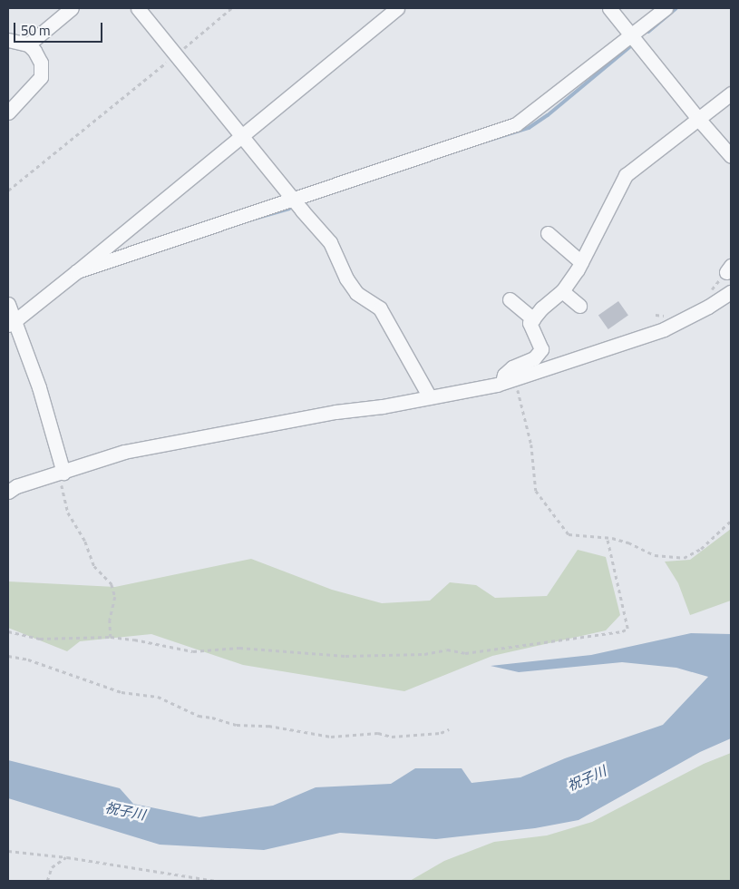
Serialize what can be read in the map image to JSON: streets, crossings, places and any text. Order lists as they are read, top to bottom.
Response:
{
  "water": ["祝子川"],
  "scale_bar": "50 m"
}
